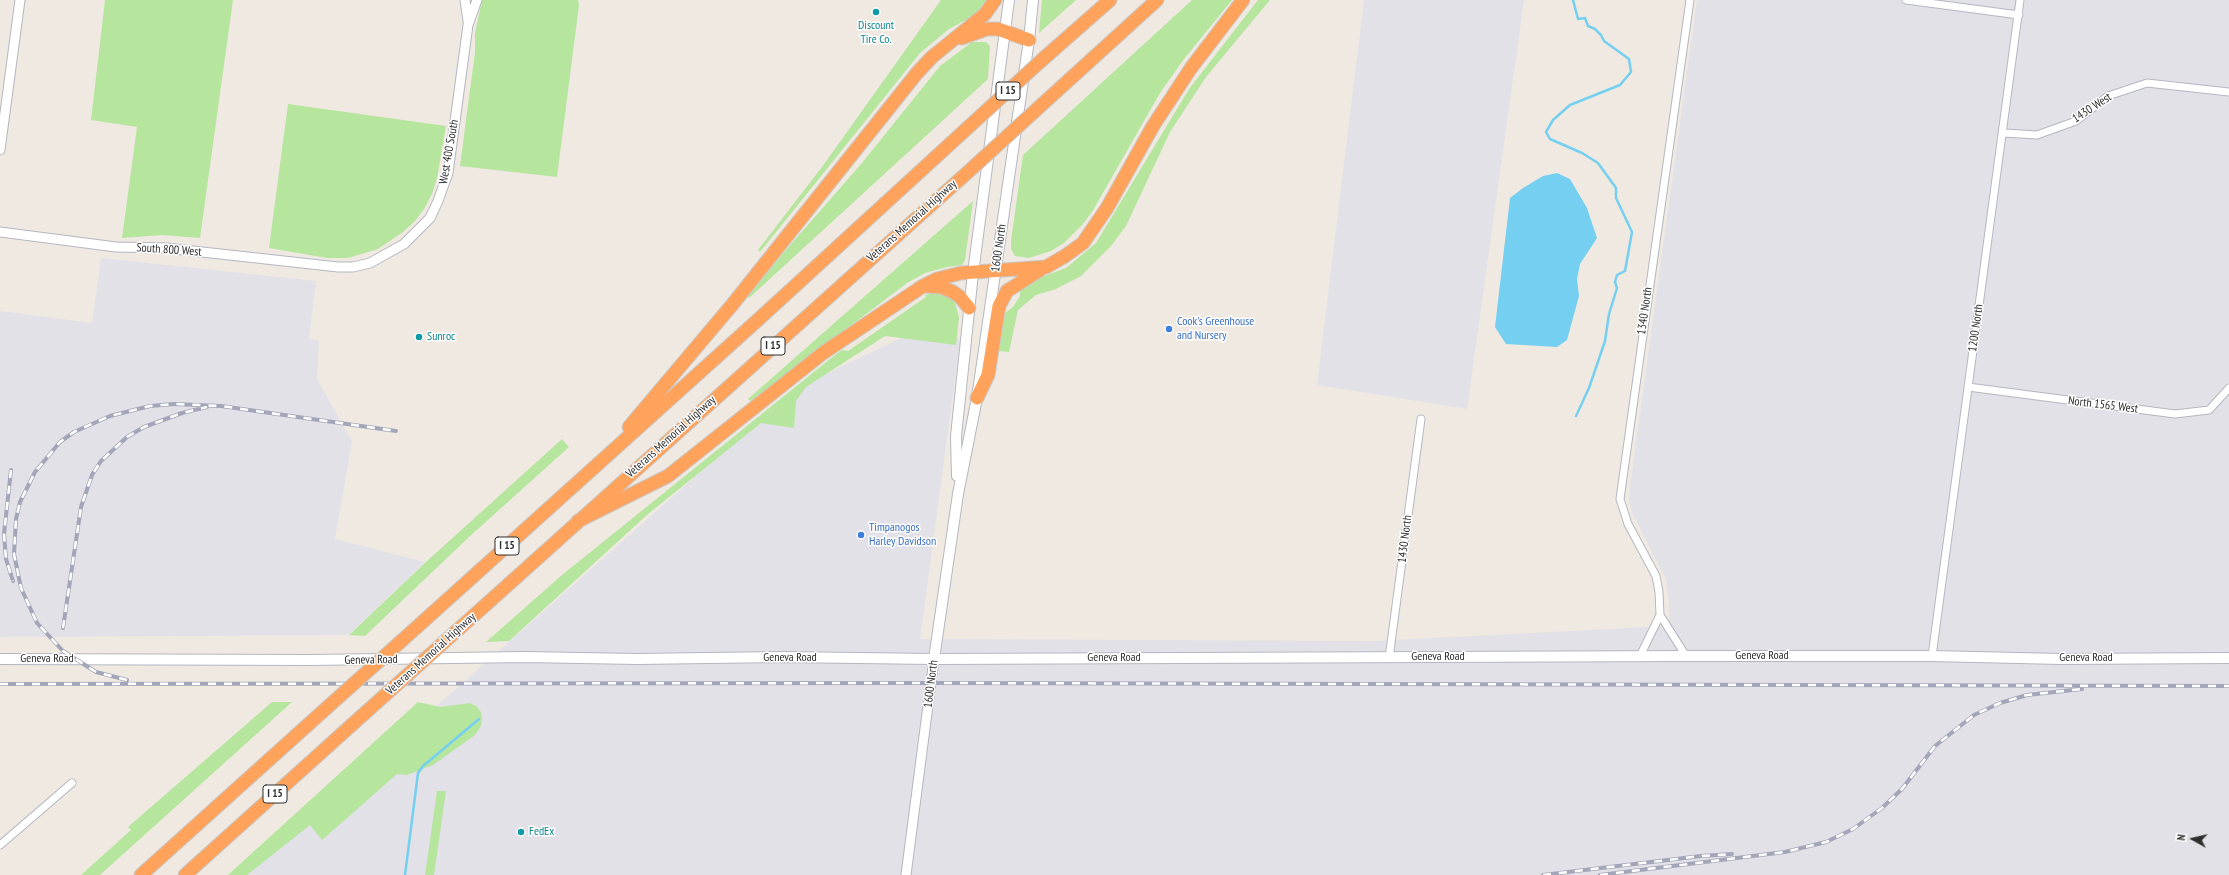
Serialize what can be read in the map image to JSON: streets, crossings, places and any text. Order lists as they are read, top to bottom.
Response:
{
  "streets": {
    "highway": ["I 15", "Veterans Memorial Highway"],
    "main road": ["1600 North", "Geneva Road"],
    "street": [
      "1430 West",
      "West 400 South",
      "South 800 West",
      "1340 North",
      "1200 North",
      "North 1565 West",
      "1430 North"
    ]
  },
  "crossings": [
    ["1430 West", "1200 North"],
    ["West 400 South", "South 800 West"],
    ["1600 North", "Geneva Road"],
    ["1200 North", "North 1565 West"],
    ["1200 North", "Geneva Road"],
    ["1430 North", "Geneva Road"]
  ],
  "places": [
    "Discount Tire Co.",
    "Cook's Greenhouse and Nursery",
    "Sunroc",
    "Timpanogos Harley Davidson",
    "FedEx"
  ],
  "north": "left"
}
